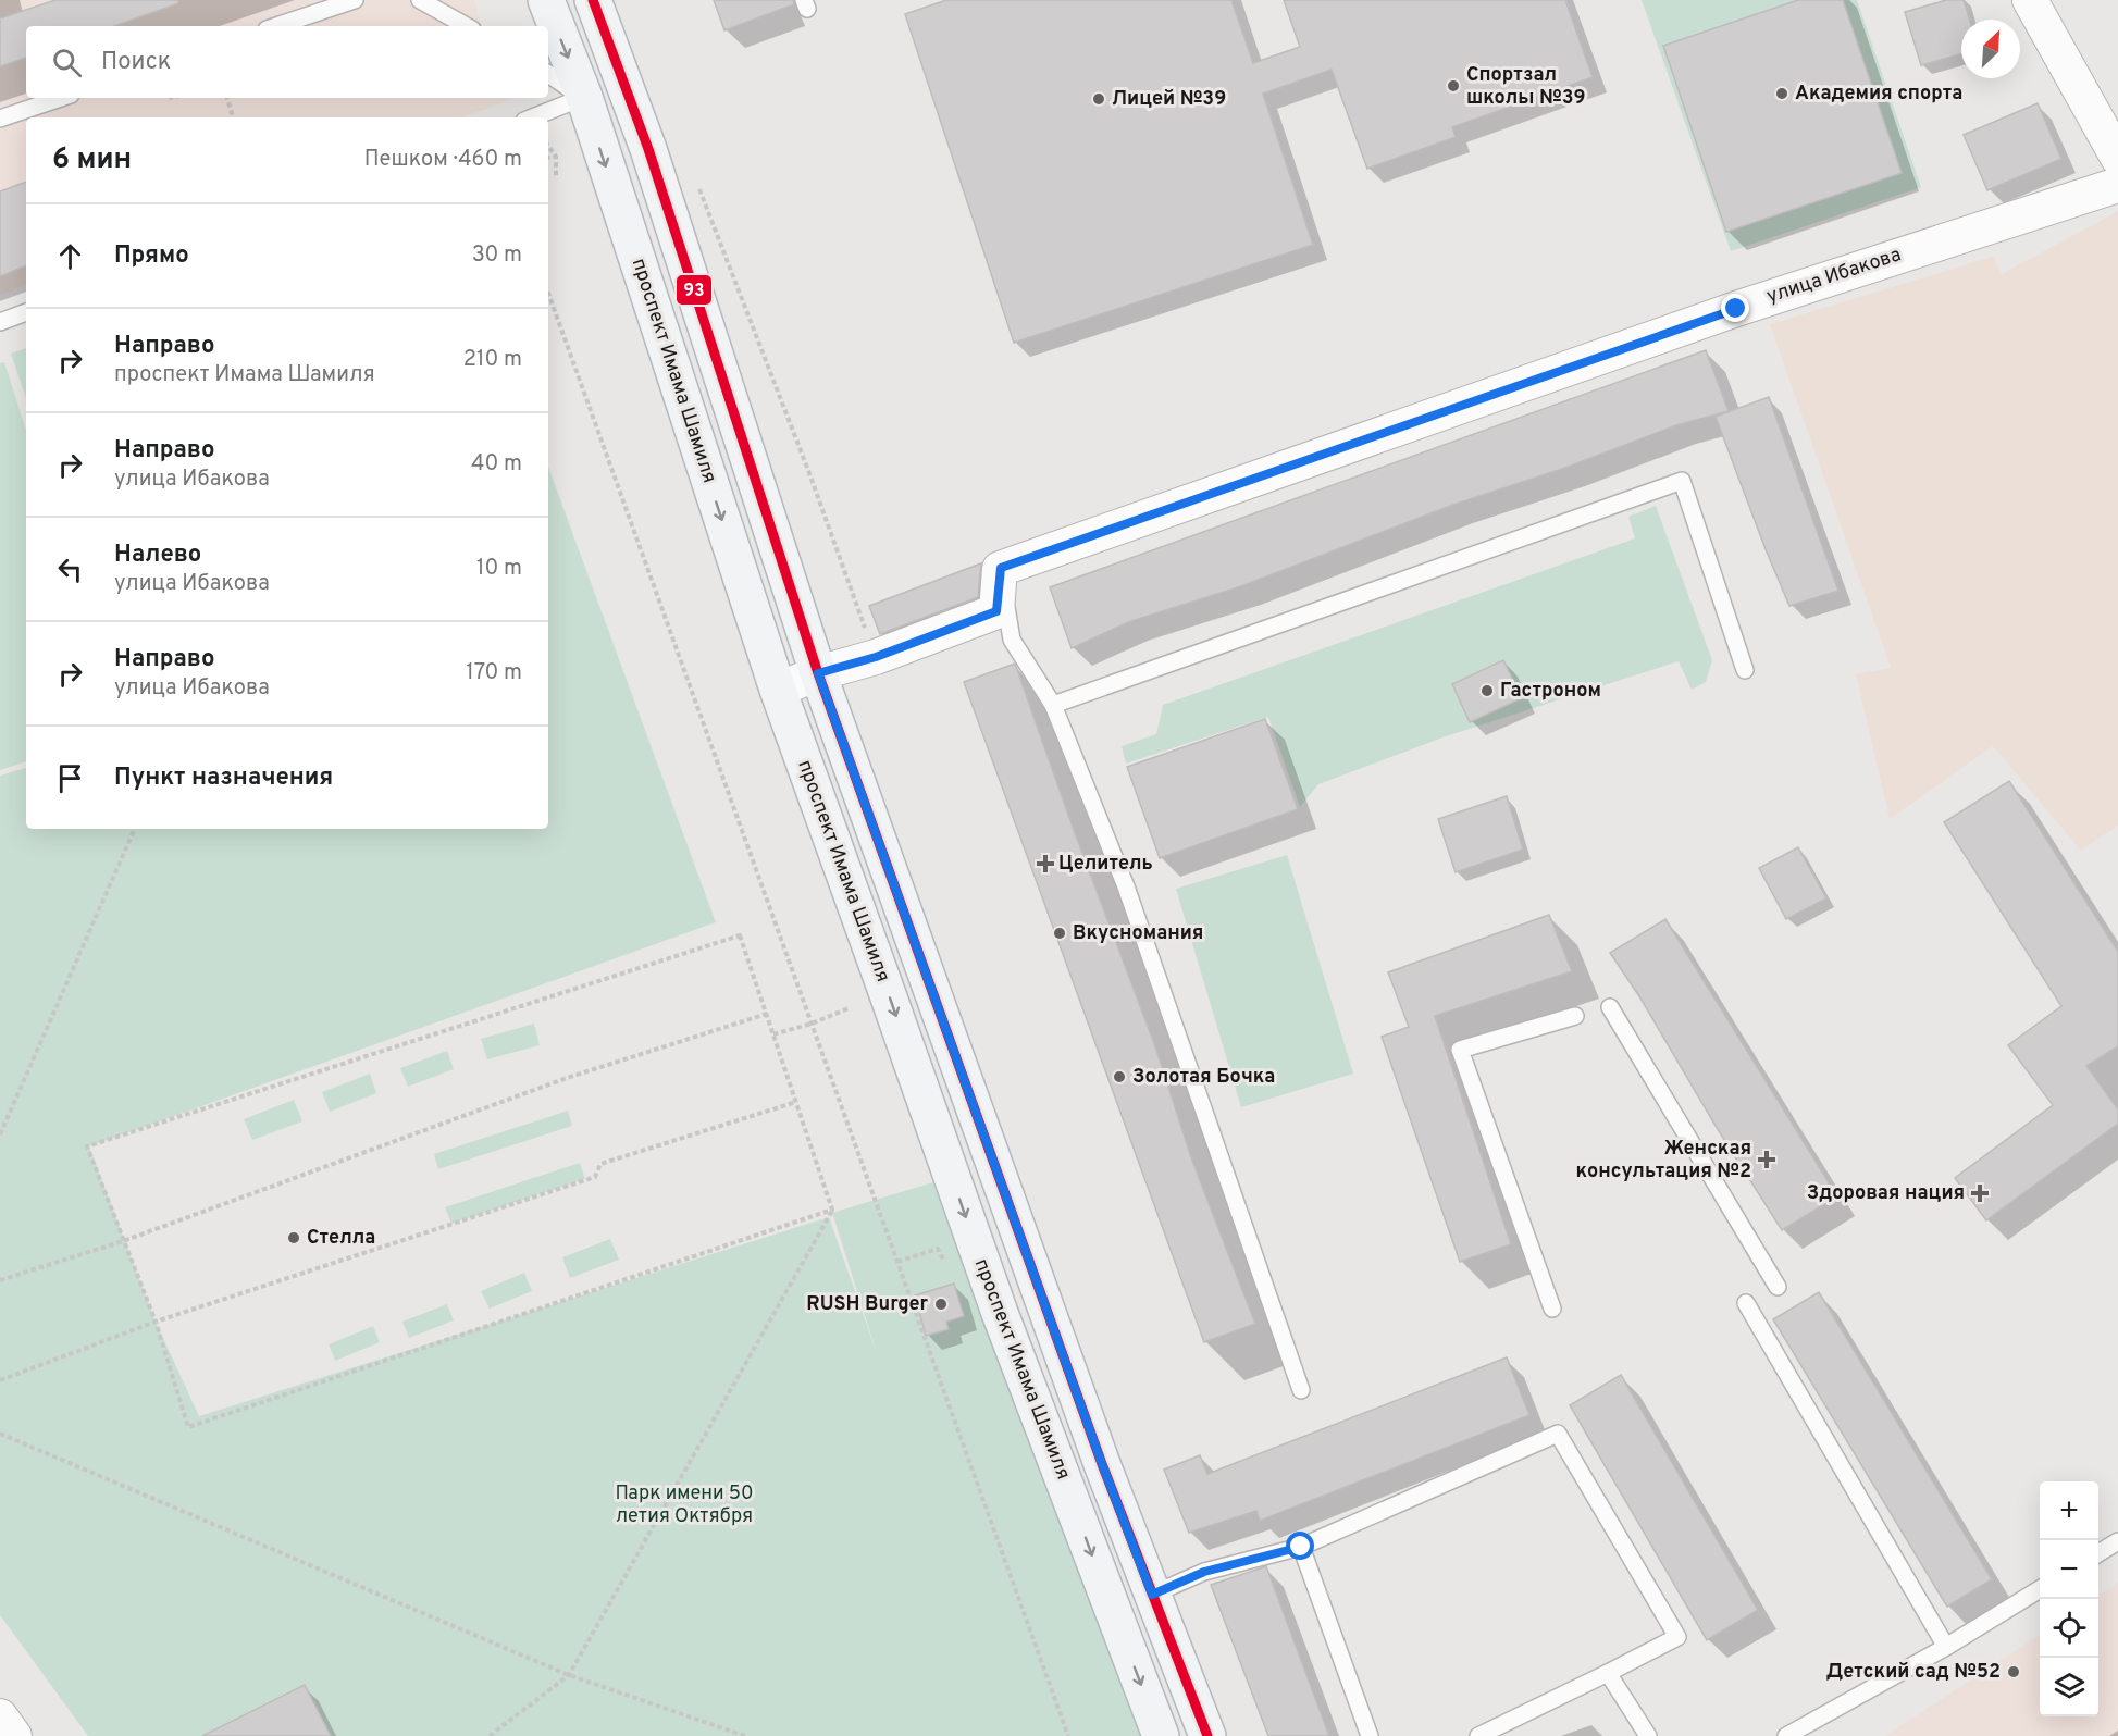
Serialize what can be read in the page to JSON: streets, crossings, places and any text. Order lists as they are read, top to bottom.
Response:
{
  "streets": {
    "main road": ["проспект Имама Шамиля"],
    "street": ["улица Ибакова"]
  },
  "parks": ["Парк имени 50 летия Октября"],
  "places": {
    "other": [
      "Спортзал школы №39",
      "Академия спорта",
      "Лицей №39",
      "Гастроном",
      "Вкусномания",
      "Золотая Бочка",
      "Стелла",
      "RUSH Burger",
      "Детский сад №52"
    ],
    "health": ["Целитель", "Женская консультация №2", "Здоровая нация"]
  },
  "lines": ["transit line 93"],
  "north": "top right",
  "page": {
    "search": "Поиск",
    "heading": ["6 мин", "Пешком · 460 m"],
    "list": [
      ["Прямо", "30 m"],
      ["Направо", "проспект Имама Шамиля", "210 m"],
      ["Направо", "улица Ибакова", "40 m"],
      ["Налево", "улица Ибакова", "10 m"],
      ["Направо", "улица Ибакова", "170 m"],
      "Пункт назначения"
    ],
    "map_buttons": ["+", "−"]
  }
}
